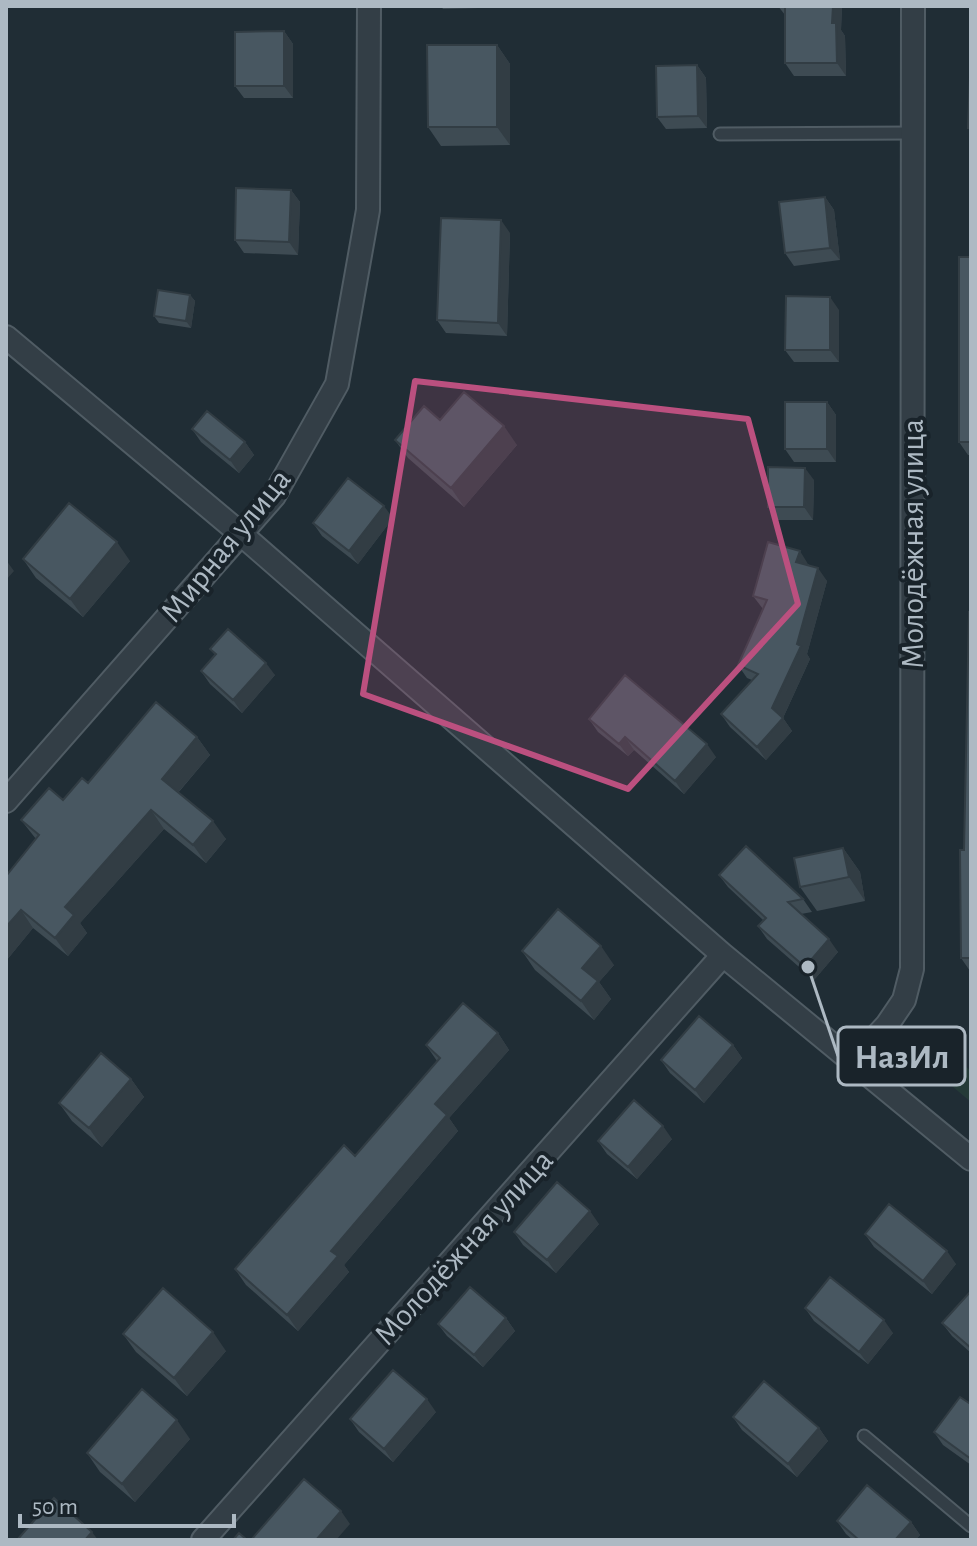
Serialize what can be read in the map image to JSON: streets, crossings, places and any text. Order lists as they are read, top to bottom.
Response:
{
  "streets": {
    "street": ["Молодёжная улица", "Мирная улица"]
  },
  "places": ["НазИл"],
  "scale_bar": "50 m"
}
